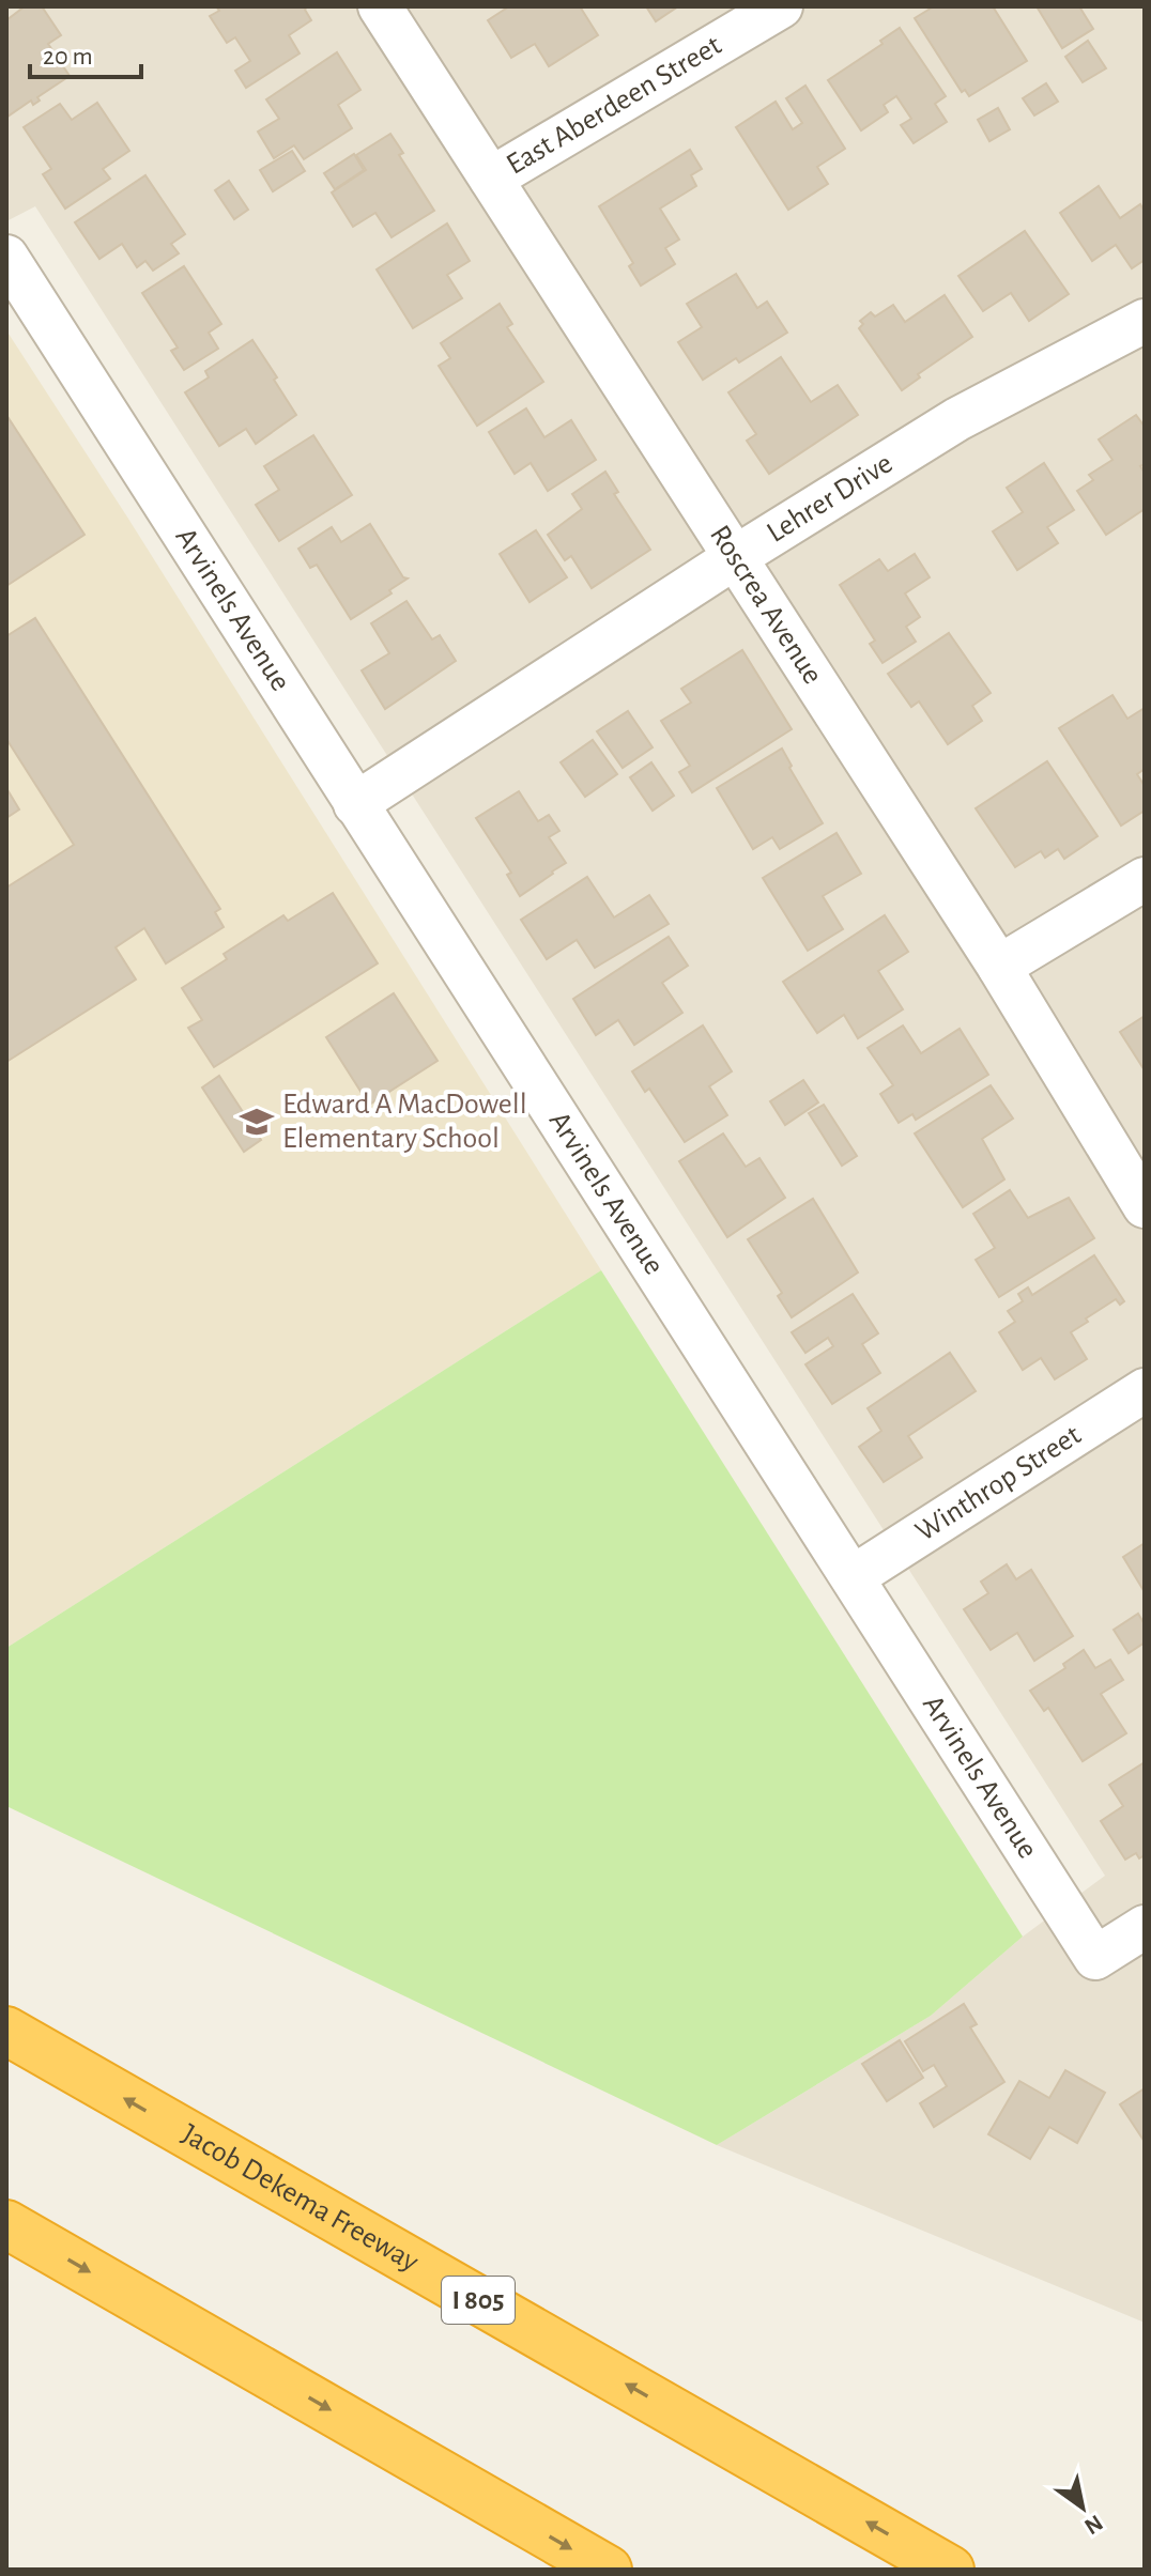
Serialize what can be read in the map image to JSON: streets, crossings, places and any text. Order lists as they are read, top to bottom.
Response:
{
  "streets": {
    "highway": ["Jacob Dekema Freeway", "I 805"],
    "street": [
      "East Aberdeen Street",
      "Lehrer Drive",
      "Roscrea Avenue",
      "Arvinels Avenue",
      "Winthrop Street"
    ]
  },
  "crossings": [
    ["East Aberdeen Street", "Roscrea Avenue"],
    ["Lehrer Drive", "Roscrea Avenue"],
    ["Lehrer Drive", "Arvinels Avenue"],
    ["Arvinels Avenue", "Winthrop Street"]
  ],
  "places": {
    "school or university": ["Edward A MacDowell Elementary School"]
  },
  "scale_bar": "20 m",
  "north": "bottom right"
}
